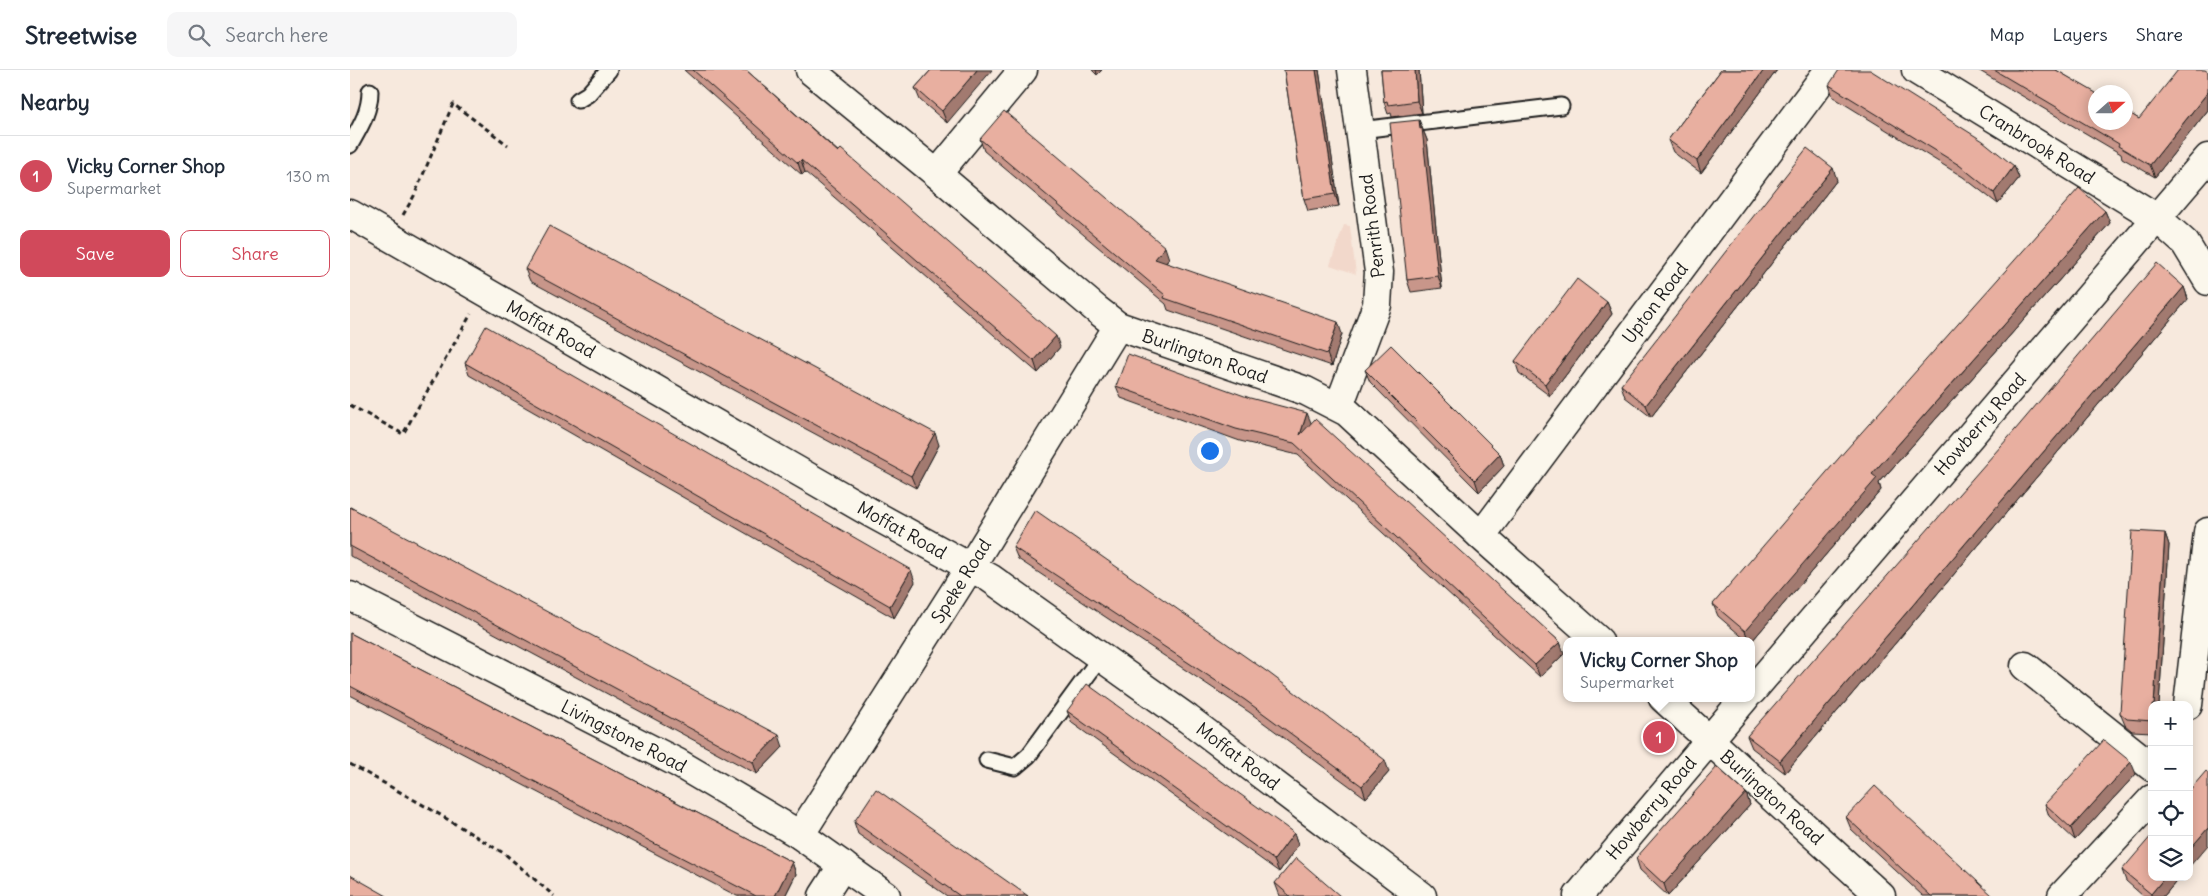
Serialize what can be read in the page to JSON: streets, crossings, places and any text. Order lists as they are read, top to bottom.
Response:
{
  "streets": {
    "street": [
      "Cranbrook Road",
      "Penrith Road",
      "Upton Road",
      "Moffat Road",
      "Burlington Road",
      "Howberry Road",
      "Speke Road",
      "Livingstone Road"
    ]
  },
  "crossings": [
    ["Cranbrook Road", "Howberry Road"],
    ["Penrith Road", "Burlington Road"],
    ["Upton Road", "Burlington Road"],
    ["Moffat Road", "Speke Road"],
    ["Burlington Road", "Howberry Road"],
    ["Burlington Road", "Speke Road"],
    ["Speke Road", "Livingstone Road"]
  ],
  "north": "right",
  "page": {
    "header": "Streetwise",
    "search": "Search here",
    "nav": ["Map", "Layers", "Share"],
    "heading": "Nearby",
    "list": [
      {
        "mark": "1",
        "name": "Vicky Corner Shop",
        "note": "Supermarket",
        "value": "130 m"
      }
    ],
    "buttons": ["Save", "Share"],
    "popup": ["Vicky Corner Shop", "Supermarket"],
    "map_buttons": ["+", "−"],
    "pins": "1"
  }
}
